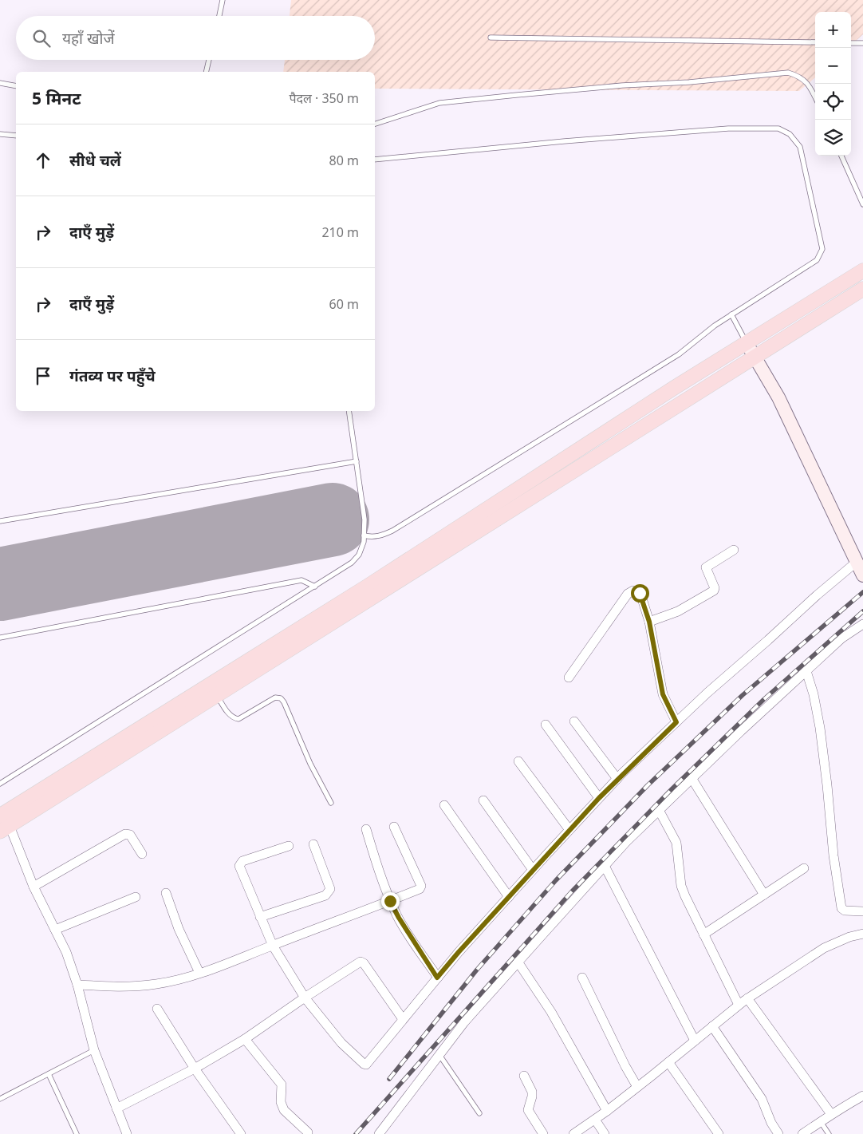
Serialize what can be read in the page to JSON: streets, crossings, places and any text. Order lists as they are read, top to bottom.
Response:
{
  "page": {
    "map_buttons": ["+", "−"],
    "search": "यहाँ खोजें",
    "heading": ["5 मिनट", "पैदल · 350 m"],
    "list": [
      ["सीधे चलें", "80 m"],
      ["दाएँ मुड़ें", "210 m"],
      ["दाएँ मुड़ें", "60 m"],
      "गंतव्य पर पहुँचे"
    ]
  }
}
